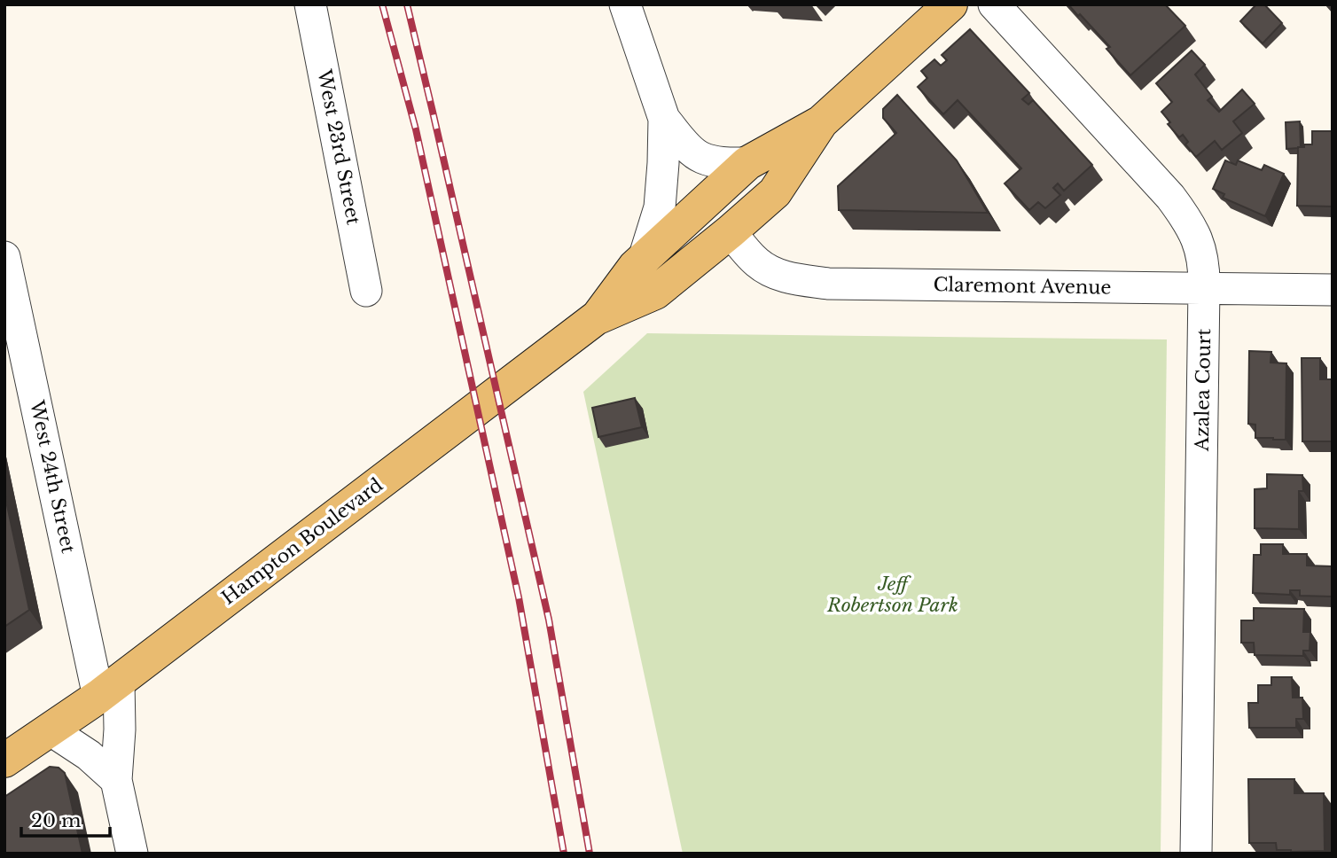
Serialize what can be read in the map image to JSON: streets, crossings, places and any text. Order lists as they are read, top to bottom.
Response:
{
  "streets": {
    "main road": ["Hampton Boulevard"],
    "street": [
      "West 23rd Street",
      "Claremont Avenue",
      "Azalea Court",
      "West 24th Street"
    ]
  },
  "crossings": [
    ["Claremont Avenue", "Azalea Court"],
    ["Claremont Avenue", "Hampton Boulevard"],
    ["West 24th Street", "Hampton Boulevard"]
  ],
  "parks": ["Jeff Robertson Park"],
  "scale_bar": "20 m"
}
